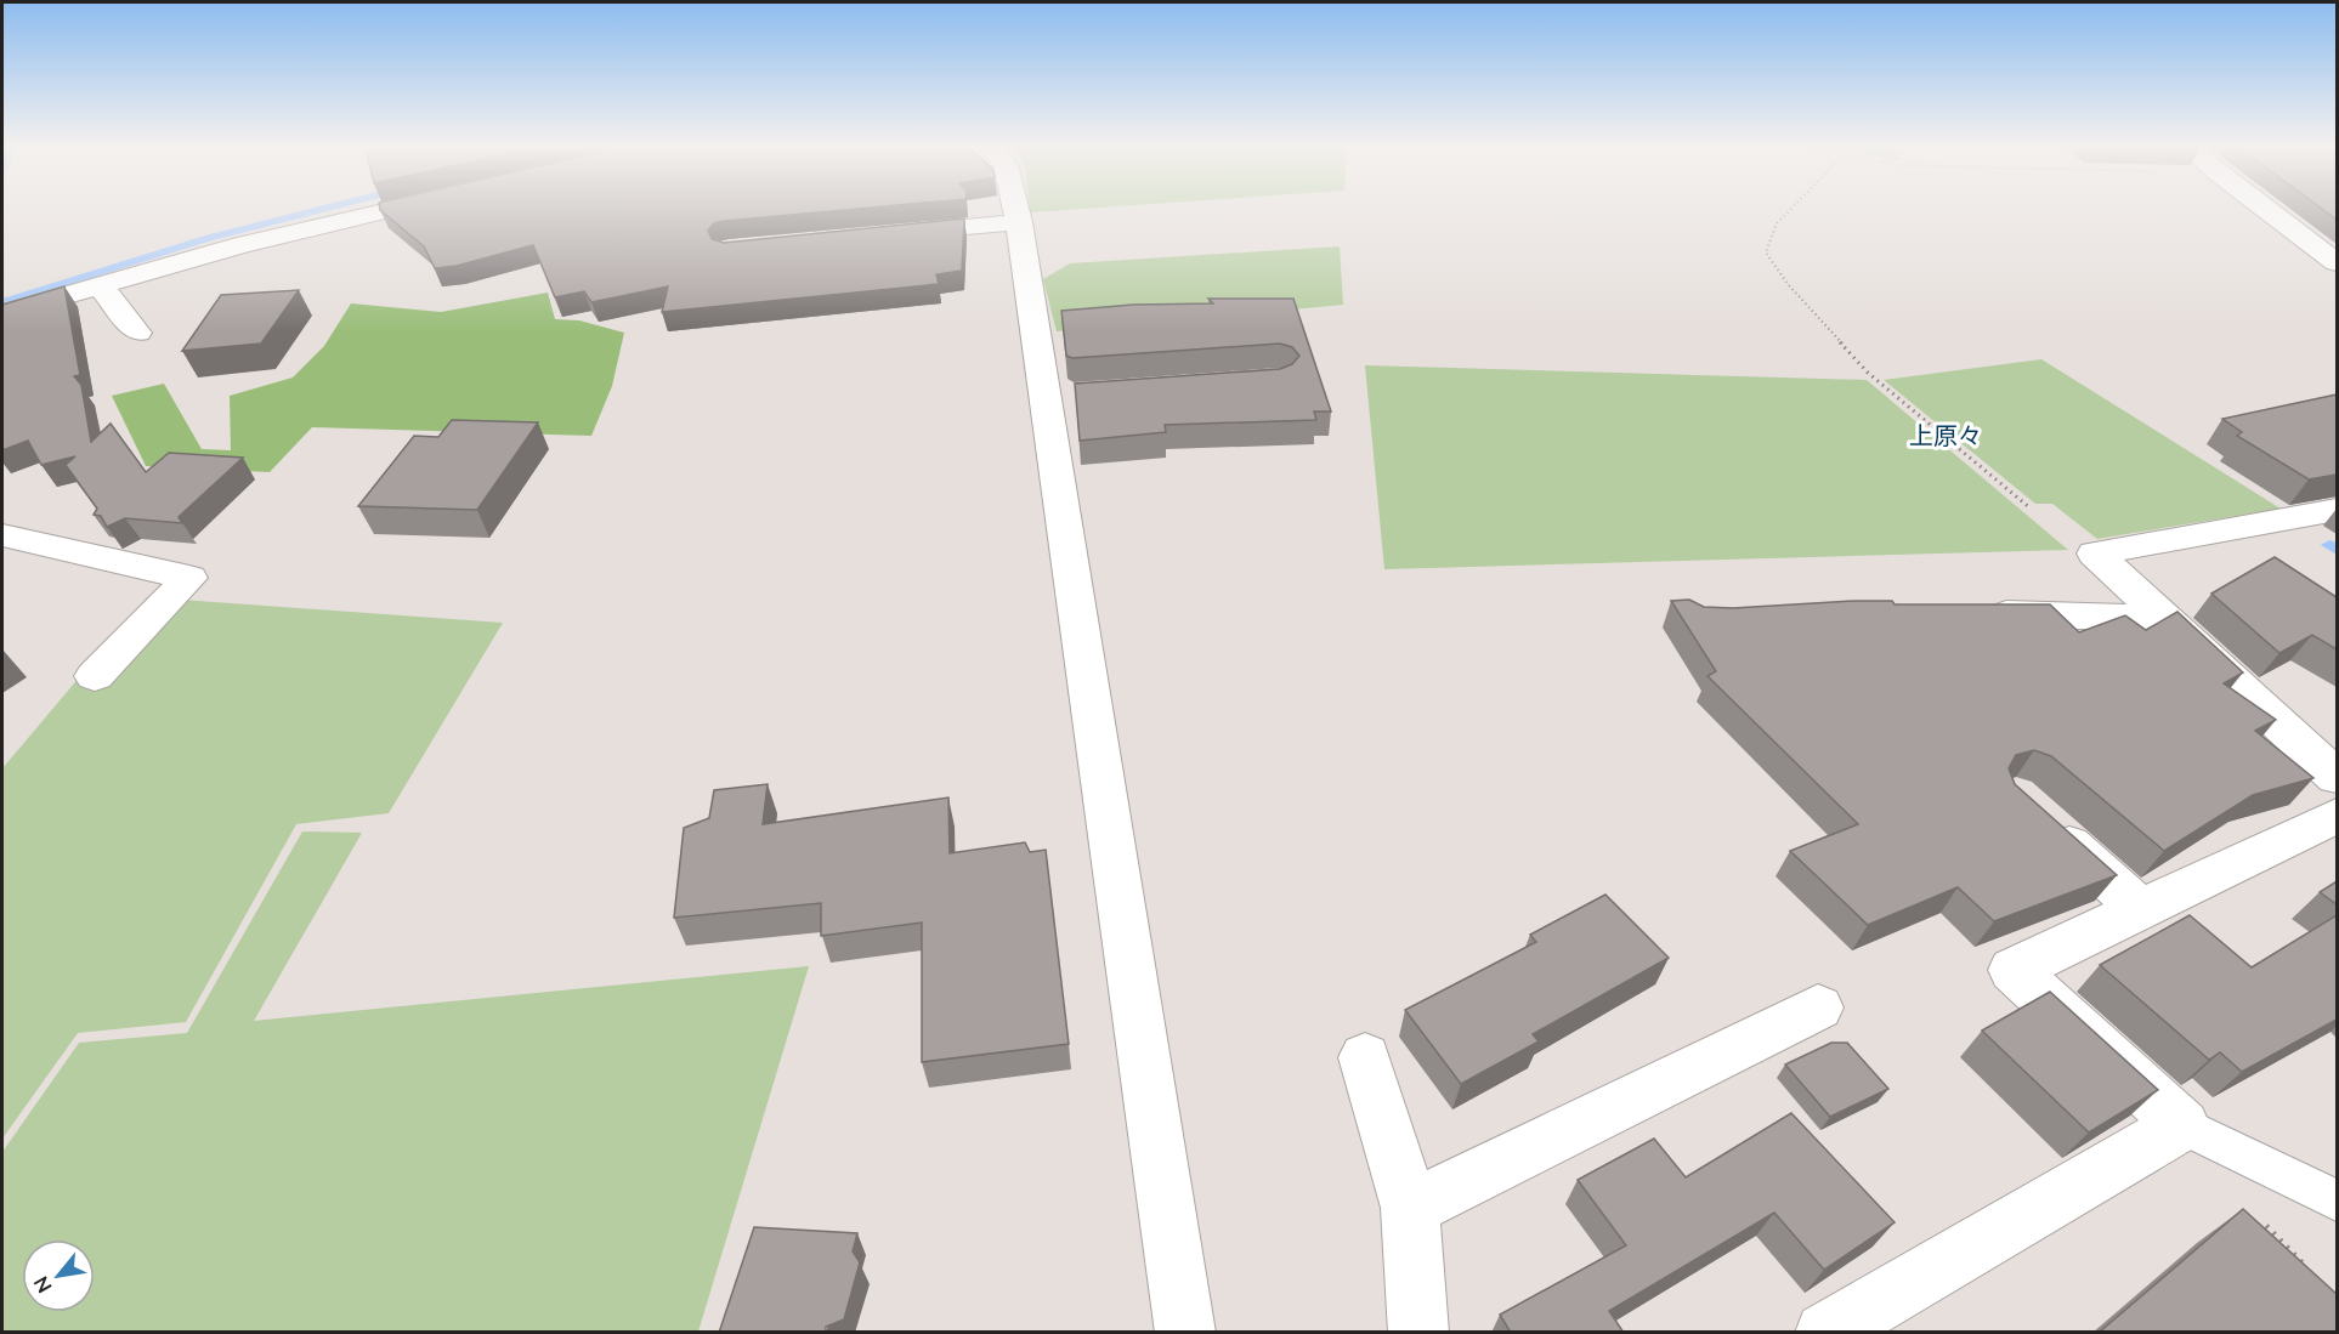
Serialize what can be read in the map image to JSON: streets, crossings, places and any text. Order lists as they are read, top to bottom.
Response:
{
  "districts": ["上原々"],
  "north": "bottom left"
}
